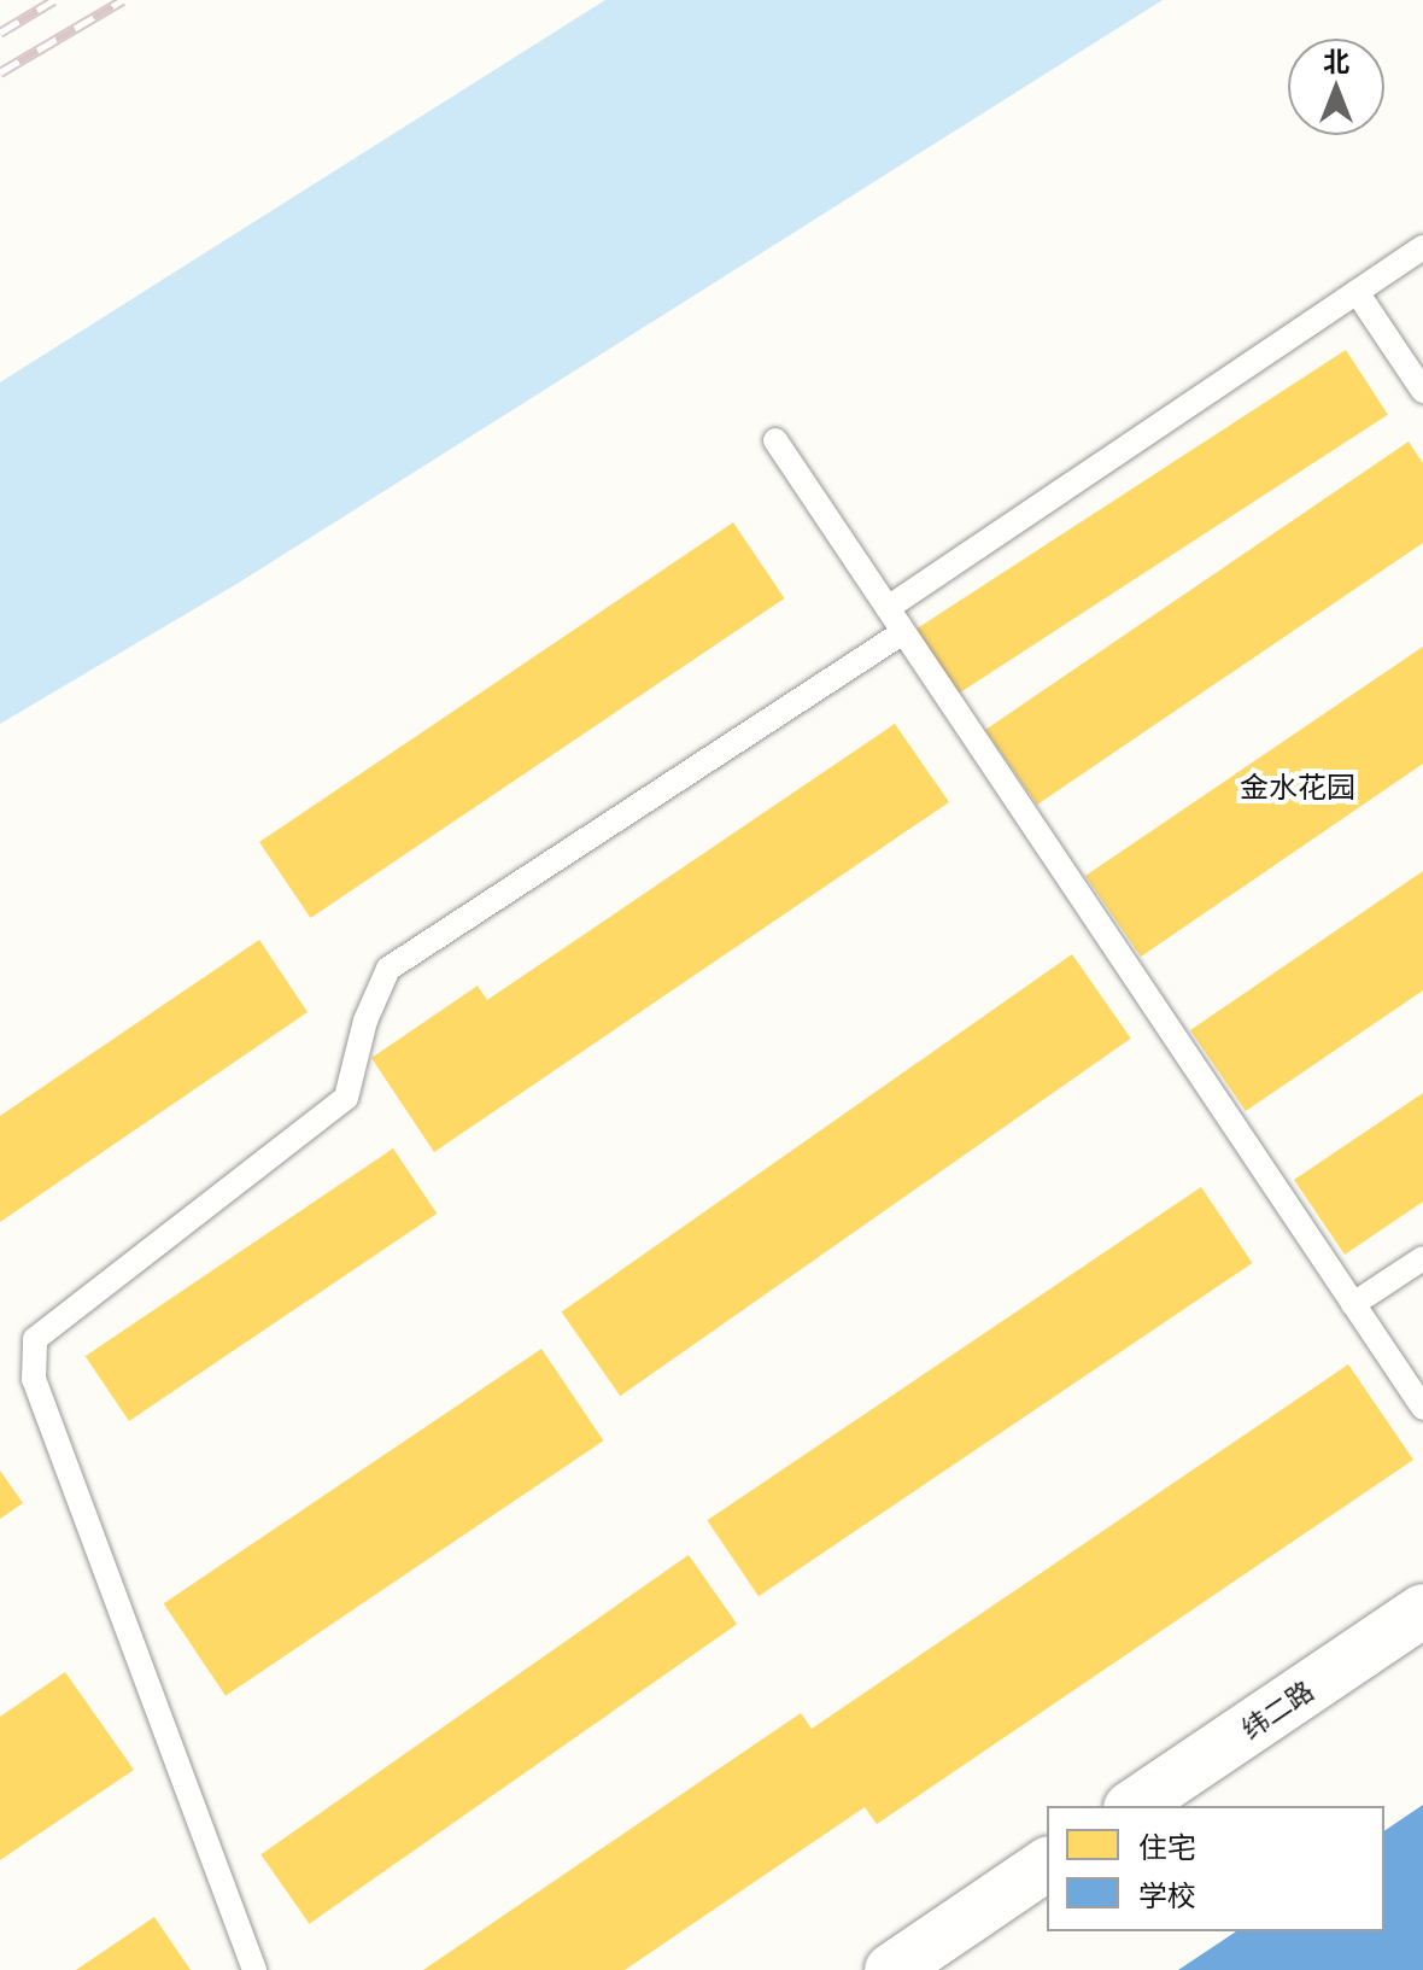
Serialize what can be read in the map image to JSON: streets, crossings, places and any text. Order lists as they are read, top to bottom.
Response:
{
  "streets": {
    "street": ["纬二路"]
  },
  "districts": ["金水花园"],
  "legend": ["住宅", "学校"],
  "north": "top"
}
